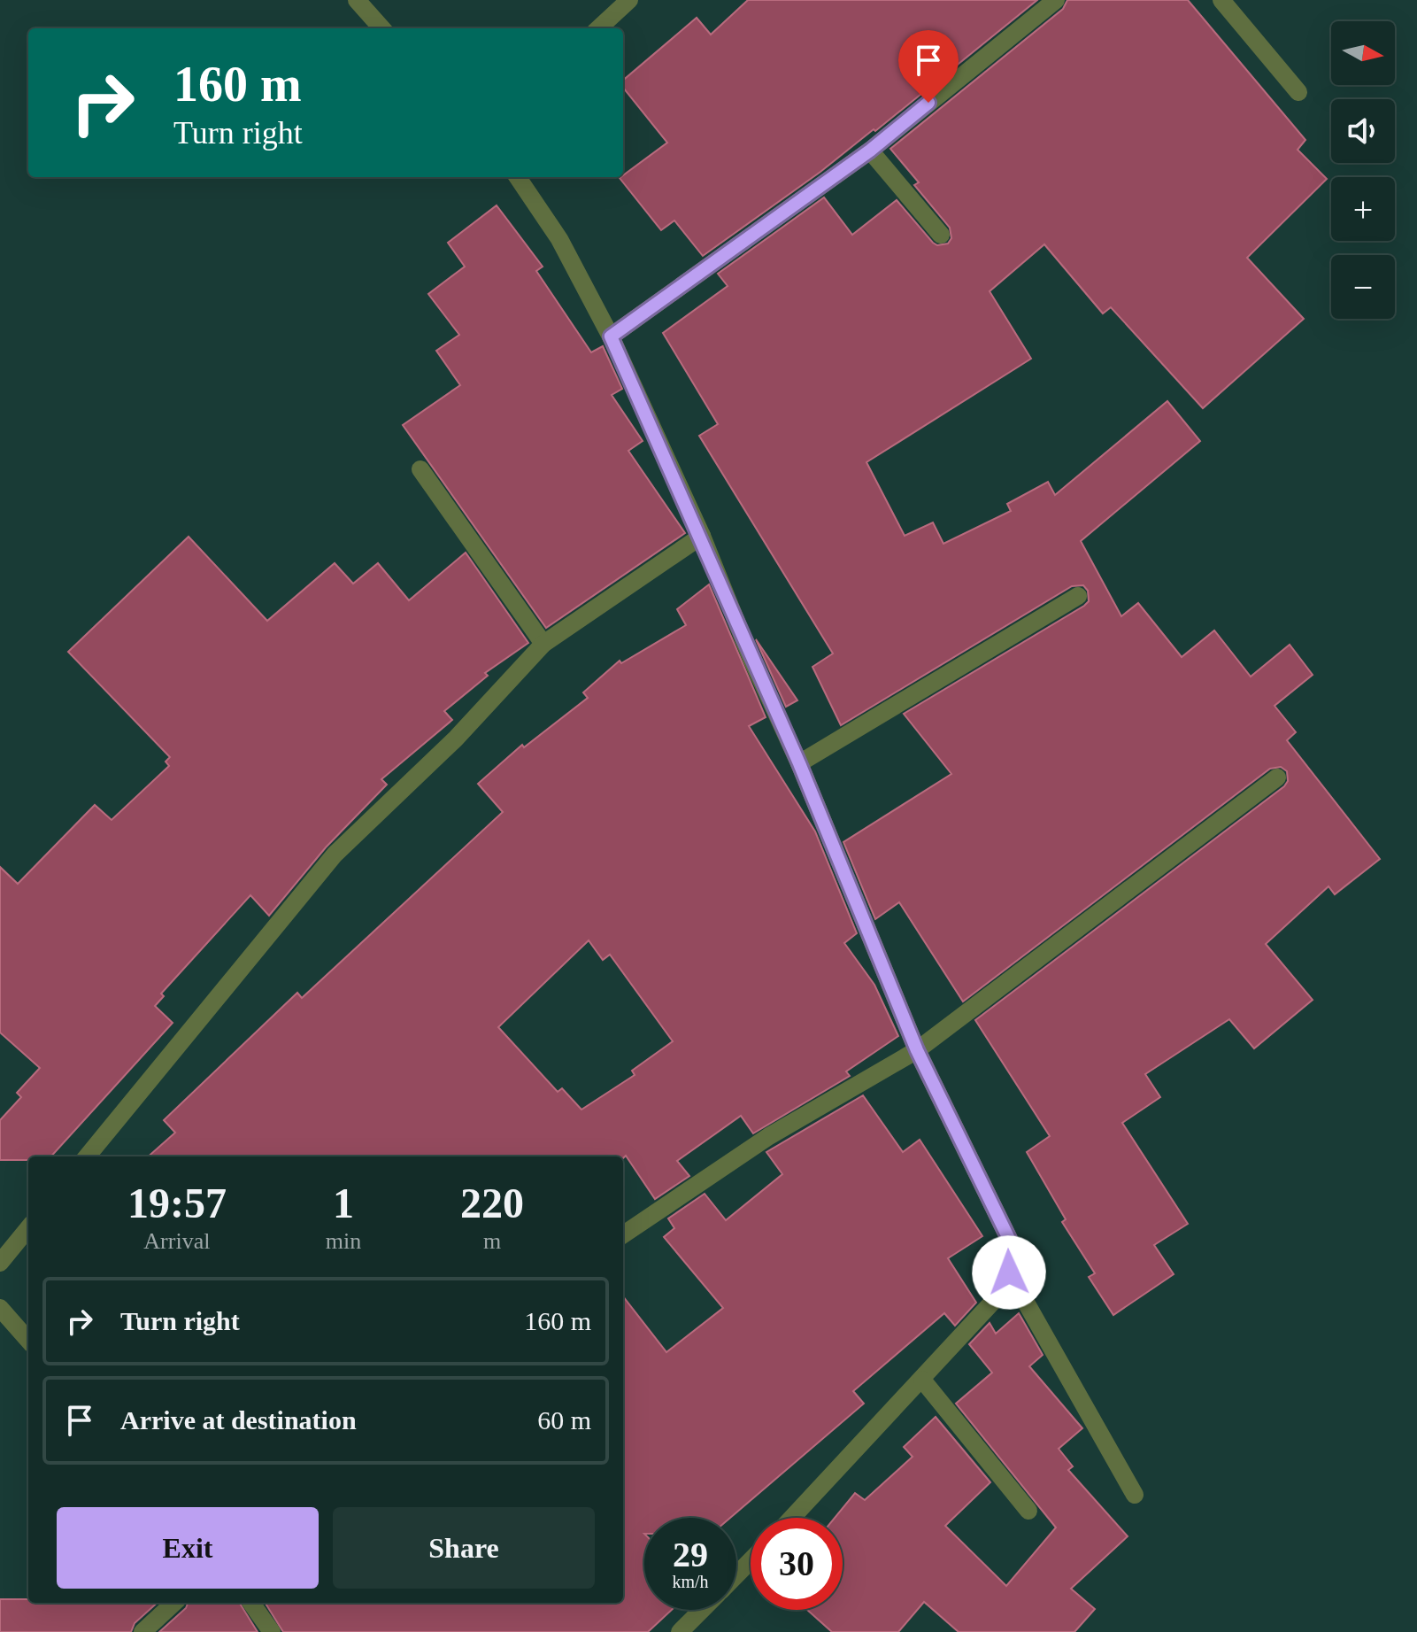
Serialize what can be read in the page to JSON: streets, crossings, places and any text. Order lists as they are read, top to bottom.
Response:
{
  "north": "right",
  "page": {
    "map_buttons": ["+", "−"],
    "turn": ["160 m", "Turn right"],
    "eta": [
      "19:57",
      "Arrival",
      "1",
      "min",
      "220",
      "m"
    ],
    "list": [
      {
        "name": "Turn right",
        "value": "160 m"
      },
      {
        "name": "Arrive at destination",
        "value": "60 m"
      }
    ],
    "buttons": ["Exit", "Share"],
    "speed": "29 km/h",
    "limit": "30"
  }
}
